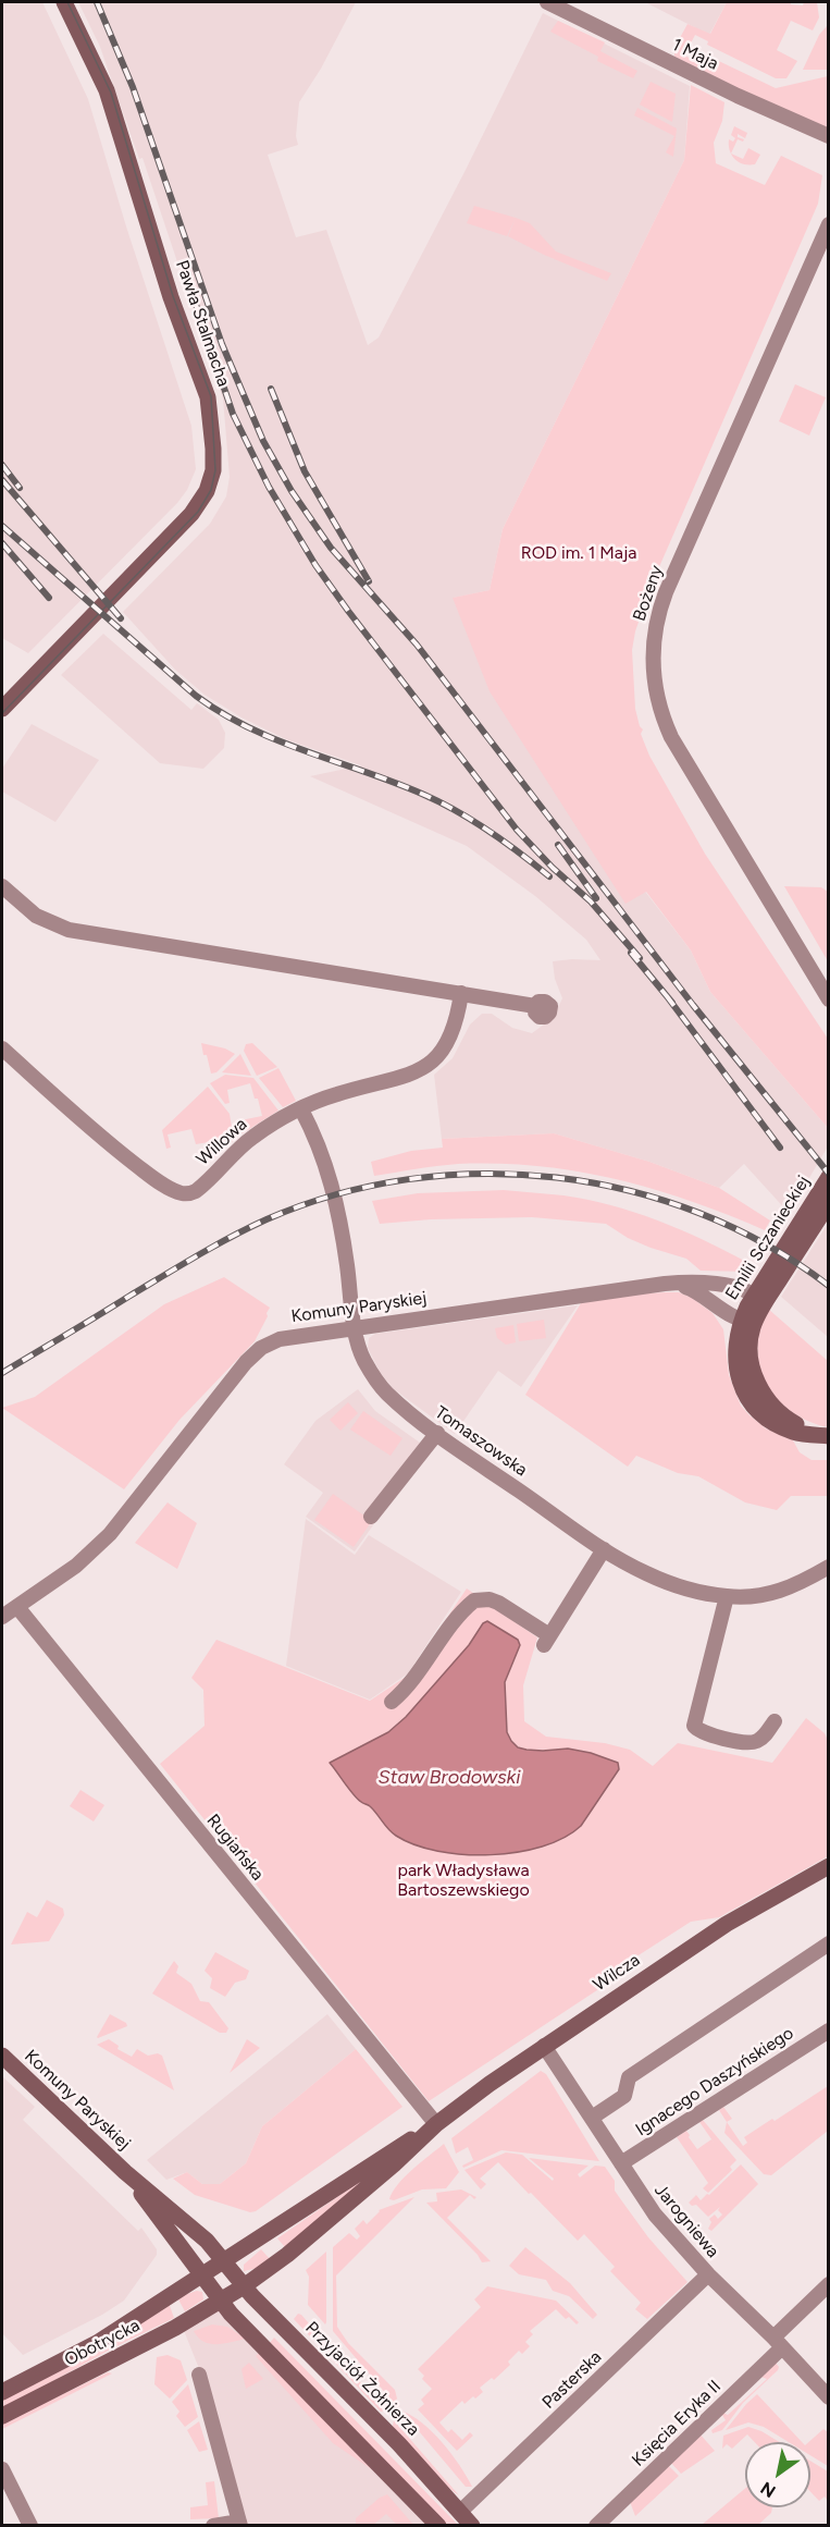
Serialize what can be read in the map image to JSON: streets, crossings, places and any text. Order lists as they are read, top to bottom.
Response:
{
  "streets": {
    "street": [
      "1 Maja",
      "Pawła Stalmacha",
      "Bożeny",
      "Willowa",
      "Emilii Sczanieckiej",
      "Komuny Paryskiej",
      "Tomaszowska",
      "Rugiańska",
      "Wilcza",
      "Ignacego Daszyńskiego",
      "Jarogniewa",
      "Obotrycka",
      "Przyjaciół Żołnierza",
      "Pasterska",
      "Księcia Eryka II"
    ]
  },
  "crossings": [
    ["Willowa", "Tomaszowska"],
    ["Emilii Sczanieckiej", "Komuny Paryskiej"],
    ["Komuny Paryskiej", "Tomaszowska"],
    ["Komuny Paryskiej", "Rugiańska"],
    ["Komuny Paryskiej", "Wilcza"],
    ["Komuny Paryskiej", "Obotrycka"],
    ["Komuny Paryskiej", "Przyjaciół Żołnierza"],
    ["Rugiańska", "Wilcza"],
    ["Wilcza", "Jarogniewa"],
    ["Wilcza", "Obotrycka"],
    ["Wilcza", "Przyjaciół Żołnierza"],
    ["Ignacego Daszyńskiego", "Jarogniewa"],
    ["Jarogniewa", "Pasterska"],
    ["Jarogniewa", "Księcia Eryka II"],
    ["Przyjaciół Żołnierza", "Pasterska"]
  ],
  "water": ["Staw Brodowski"],
  "parks": ["ROD im. 1 Maja", "park Władysława Bartoszewskiego"],
  "north": "bottom left"
}
